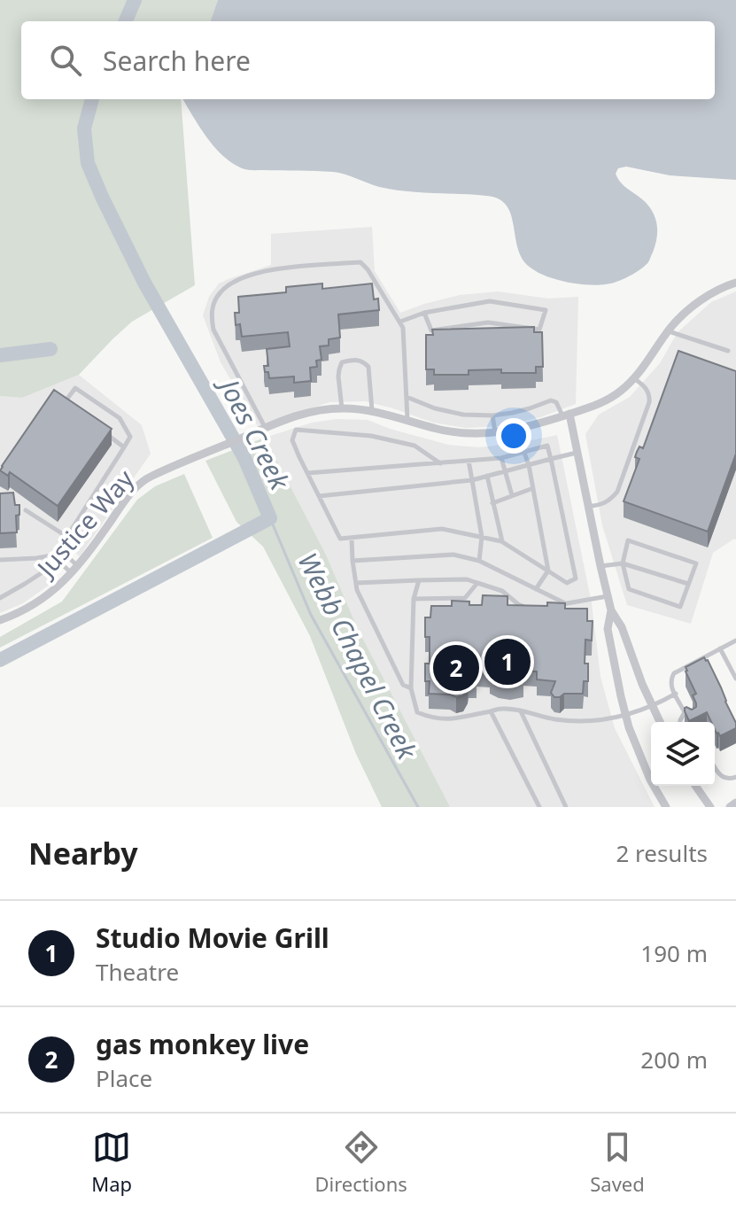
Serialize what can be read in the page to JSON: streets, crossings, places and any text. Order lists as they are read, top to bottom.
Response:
{
  "streets": {
    "street": ["Justice Way"]
  },
  "water": ["Joes Creek", "Webb Chapel Creek"],
  "page": {
    "search": "Search here",
    "pins": ["1", "2"],
    "heading": ["Nearby", "2 results"],
    "list": [
      {
        "mark": "1",
        "name": "Studio Movie Grill",
        "note": "Theatre",
        "value": "190 m"
      },
      {
        "mark": "2",
        "name": "gas monkey live",
        "note": "Place",
        "value": "200 m"
      }
    ],
    "nav": ["Map", "Directions", "Saved"]
  }
}
